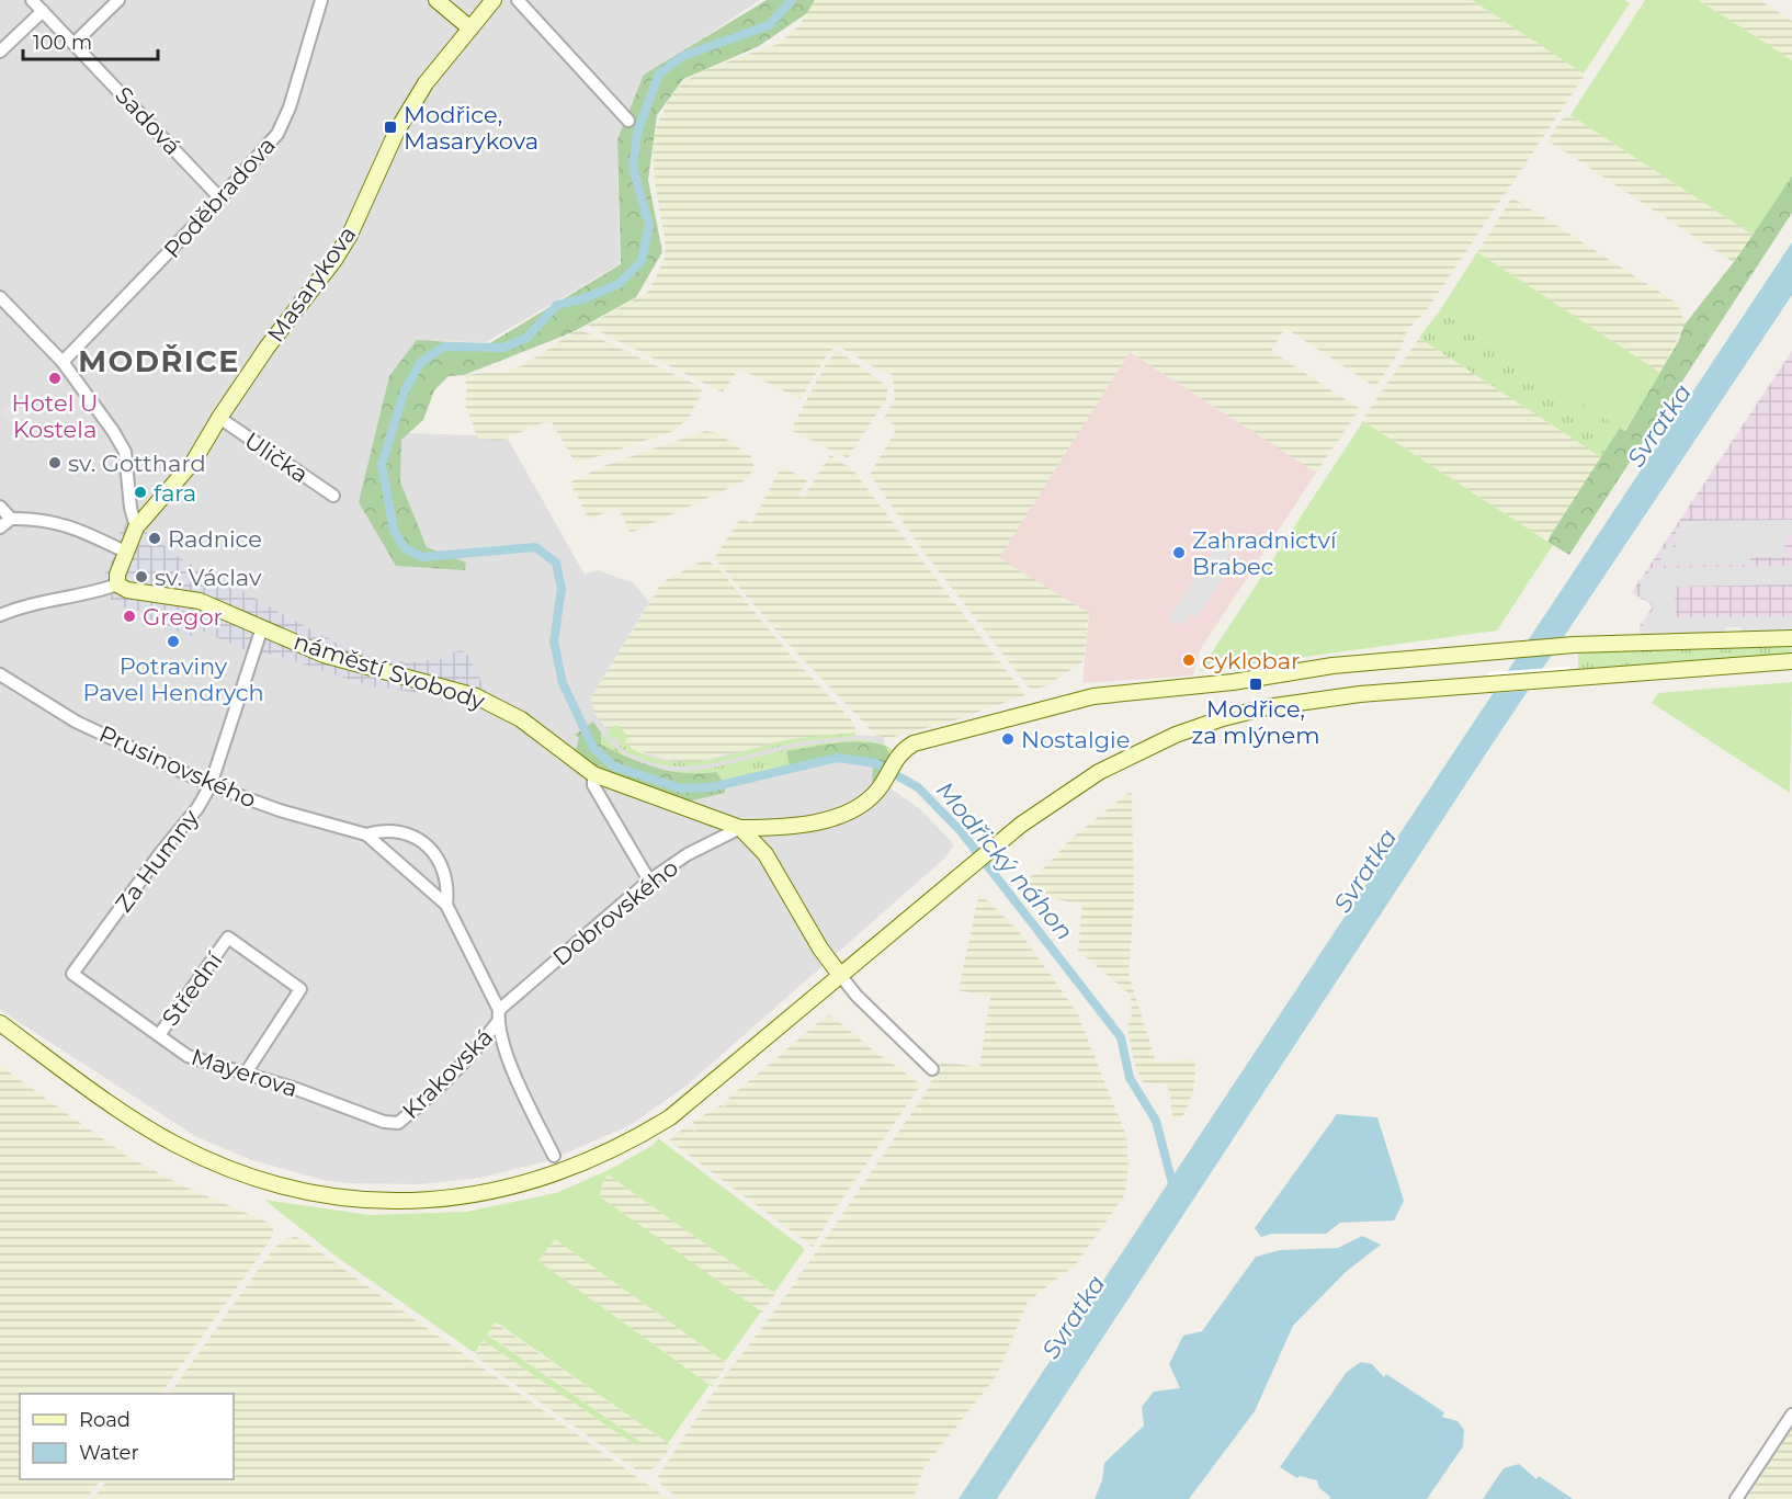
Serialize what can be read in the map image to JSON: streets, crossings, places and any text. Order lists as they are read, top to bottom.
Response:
{
  "streets": {
    "street": [
      "Sadová",
      "Poděbradova",
      "Masarykova",
      "Ulička",
      "náměstí Svobody",
      "Prusinovského",
      "Za Humny",
      "Dobrovského",
      "Střední",
      "Mayerova",
      "Krakovská"
    ]
  },
  "crossings": [
    ["Sadová", "Poděbradova"],
    ["Masarykova", "Ulička"],
    ["náměstí Svobody", "Za Humny"],
    ["náměstí Svobody", "Dobrovského"],
    ["Prusinovského", "Za Humny"],
    ["Prusinovského", "Dobrovského"],
    ["Za Humny", "Mayerova"],
    ["Střední", "Mayerova"],
    ["Mayerova", "Krakovská"]
  ],
  "districts": ["MODŘICE"],
  "water": ["Svratka", "Modřický náhon"],
  "places": {
    "transit": ["Modřice, Masarykova", "Modřice, za mlýnem"],
    "other": [
      "Hotel U Kostela",
      "sv. Gotthard",
      "fara",
      "Radnice",
      "Zahradnictví Brabec",
      "sv. Václav",
      "Gregor",
      "Potraviny Pavel Hendrych",
      "cyklobar",
      "Nostalgie"
    ]
  },
  "legend": ["Road", "Water"],
  "scale_bar": "100 m"
}
